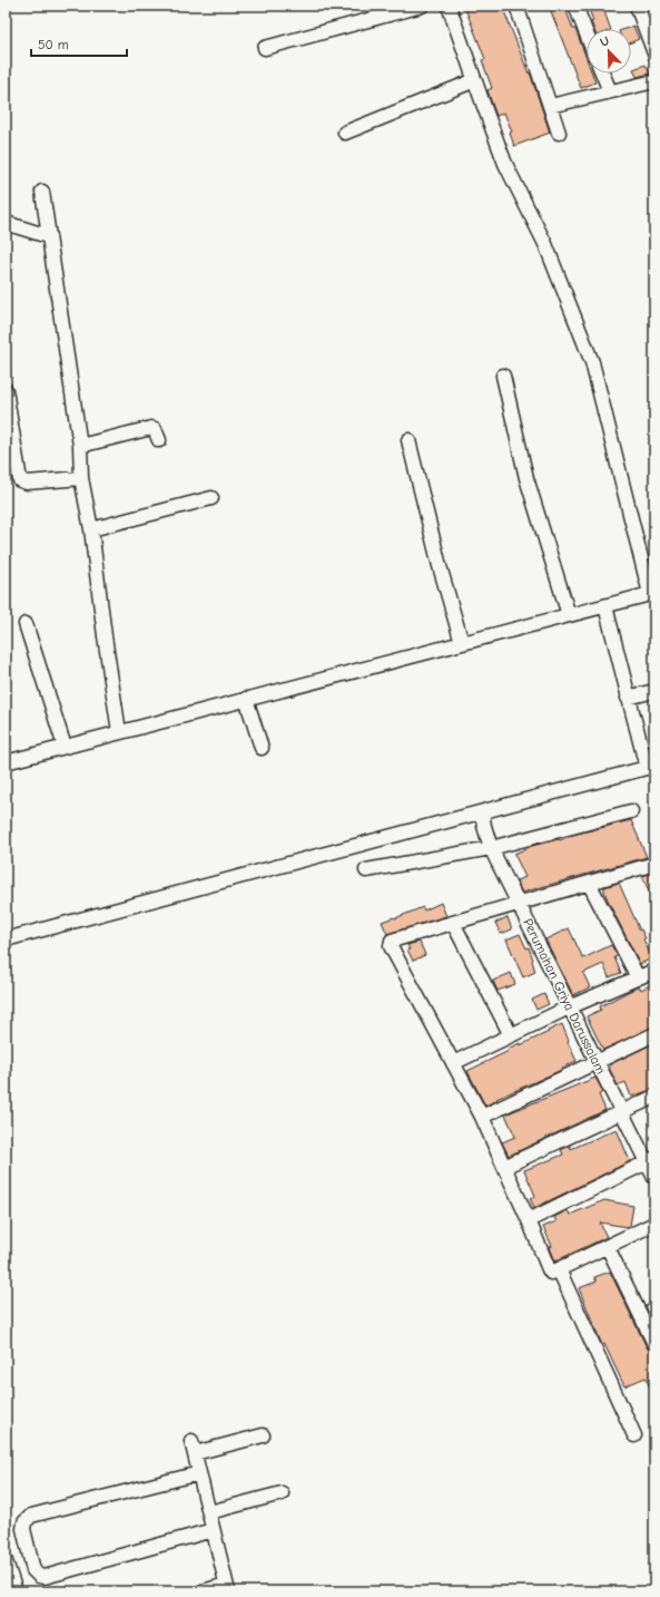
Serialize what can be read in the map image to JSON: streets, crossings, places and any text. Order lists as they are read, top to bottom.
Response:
{
  "streets": {
    "street": ["Perumahan Griya Darussalam"]
  },
  "scale_bar": "50 m",
  "north": "top left"
}
